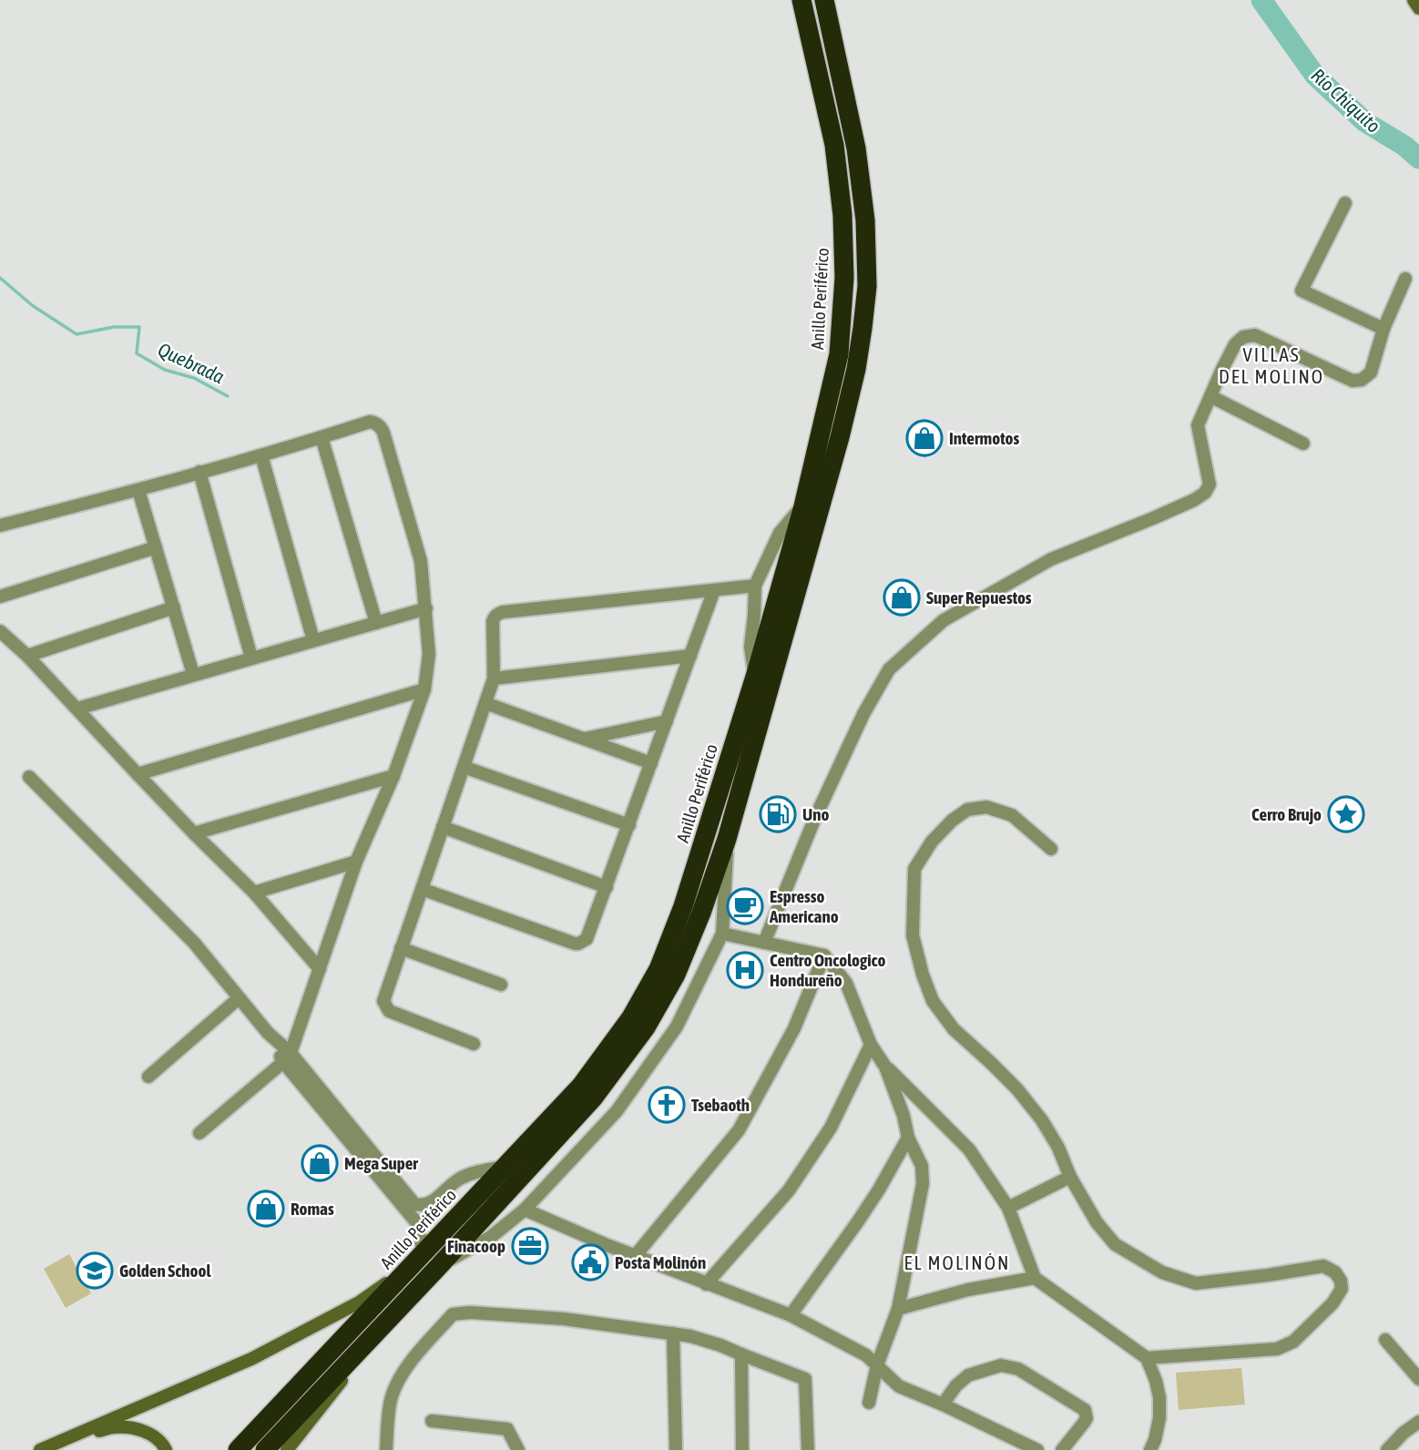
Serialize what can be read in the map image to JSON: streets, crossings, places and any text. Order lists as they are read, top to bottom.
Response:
{
  "streets": {
    "highway": ["Anillo Periférico"]
  },
  "districts": ["VILLAS DEL MOLINO", "EL MOLINÓN"],
  "water": ["Río Chiquito", "Quebrada"],
  "places": {
    "shop": [
      "Intermotos",
      "Super Repuestos",
      "Mega Super",
      "Romas"
    ],
    "fuel station": ["Uno"],
    "place": ["Cerro Brujo"],
    "cafe": ["Espresso Americano"],
    "hospital": ["Centro Oncologico Hondureño"],
    "church": ["Tsebaoth"],
    "office": ["Finacoop"],
    "public building": ["Posta Molinón"],
    "school or university": ["Golden School"]
  }
}
